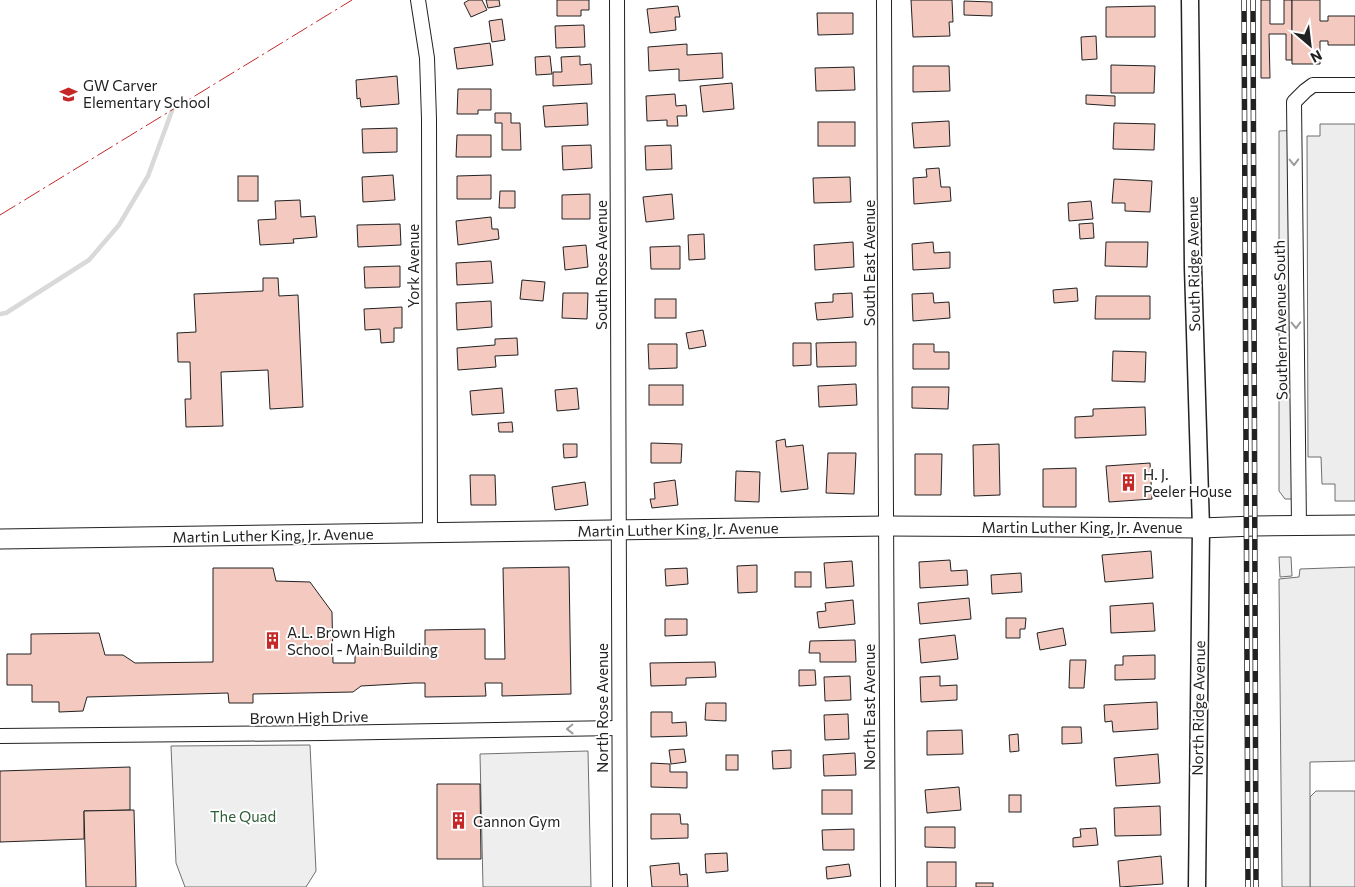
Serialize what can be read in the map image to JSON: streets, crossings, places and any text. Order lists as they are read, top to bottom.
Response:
{
  "streets": {
    "main road": ["Martin Luther King, Jr. Avenue"],
    "street": [
      "South East Avenue",
      "South Ridge Avenue",
      "South Rose Avenue",
      "York Avenue",
      "Southern Avenue South",
      "North East Avenue",
      "North Rose Avenue",
      "North Ridge Avenue",
      "Brown High Drive"
    ]
  },
  "crossings": [
    ["South East Avenue", "Martin Luther King, Jr. Avenue"],
    ["South East Avenue", "North East Avenue"],
    ["South Ridge Avenue", "Martin Luther King, Jr. Avenue"],
    ["South Ridge Avenue", "North Ridge Avenue"],
    ["South Rose Avenue", "Martin Luther King, Jr. Avenue"],
    ["South Rose Avenue", "North Rose Avenue"],
    ["York Avenue", "Martin Luther King, Jr. Avenue"],
    ["Southern Avenue South", "Martin Luther King, Jr. Avenue"],
    ["Martin Luther King, Jr. Avenue", "North East Avenue"],
    ["Martin Luther King, Jr. Avenue", "North Rose Avenue"],
    ["Martin Luther King, Jr. Avenue", "North Ridge Avenue"],
    ["North Rose Avenue", "Brown High Drive"]
  ],
  "one_way": ["Southern Avenue South", "Brown High Drive"],
  "parks": ["The Quad"],
  "places": {
    "school or university": ["GW Carver Elementary School"],
    "building": ["H. J. Peeler House", "A.L. Brown High School - Main Building", "Cannon Gym"]
  },
  "north": "bottom right"
}
